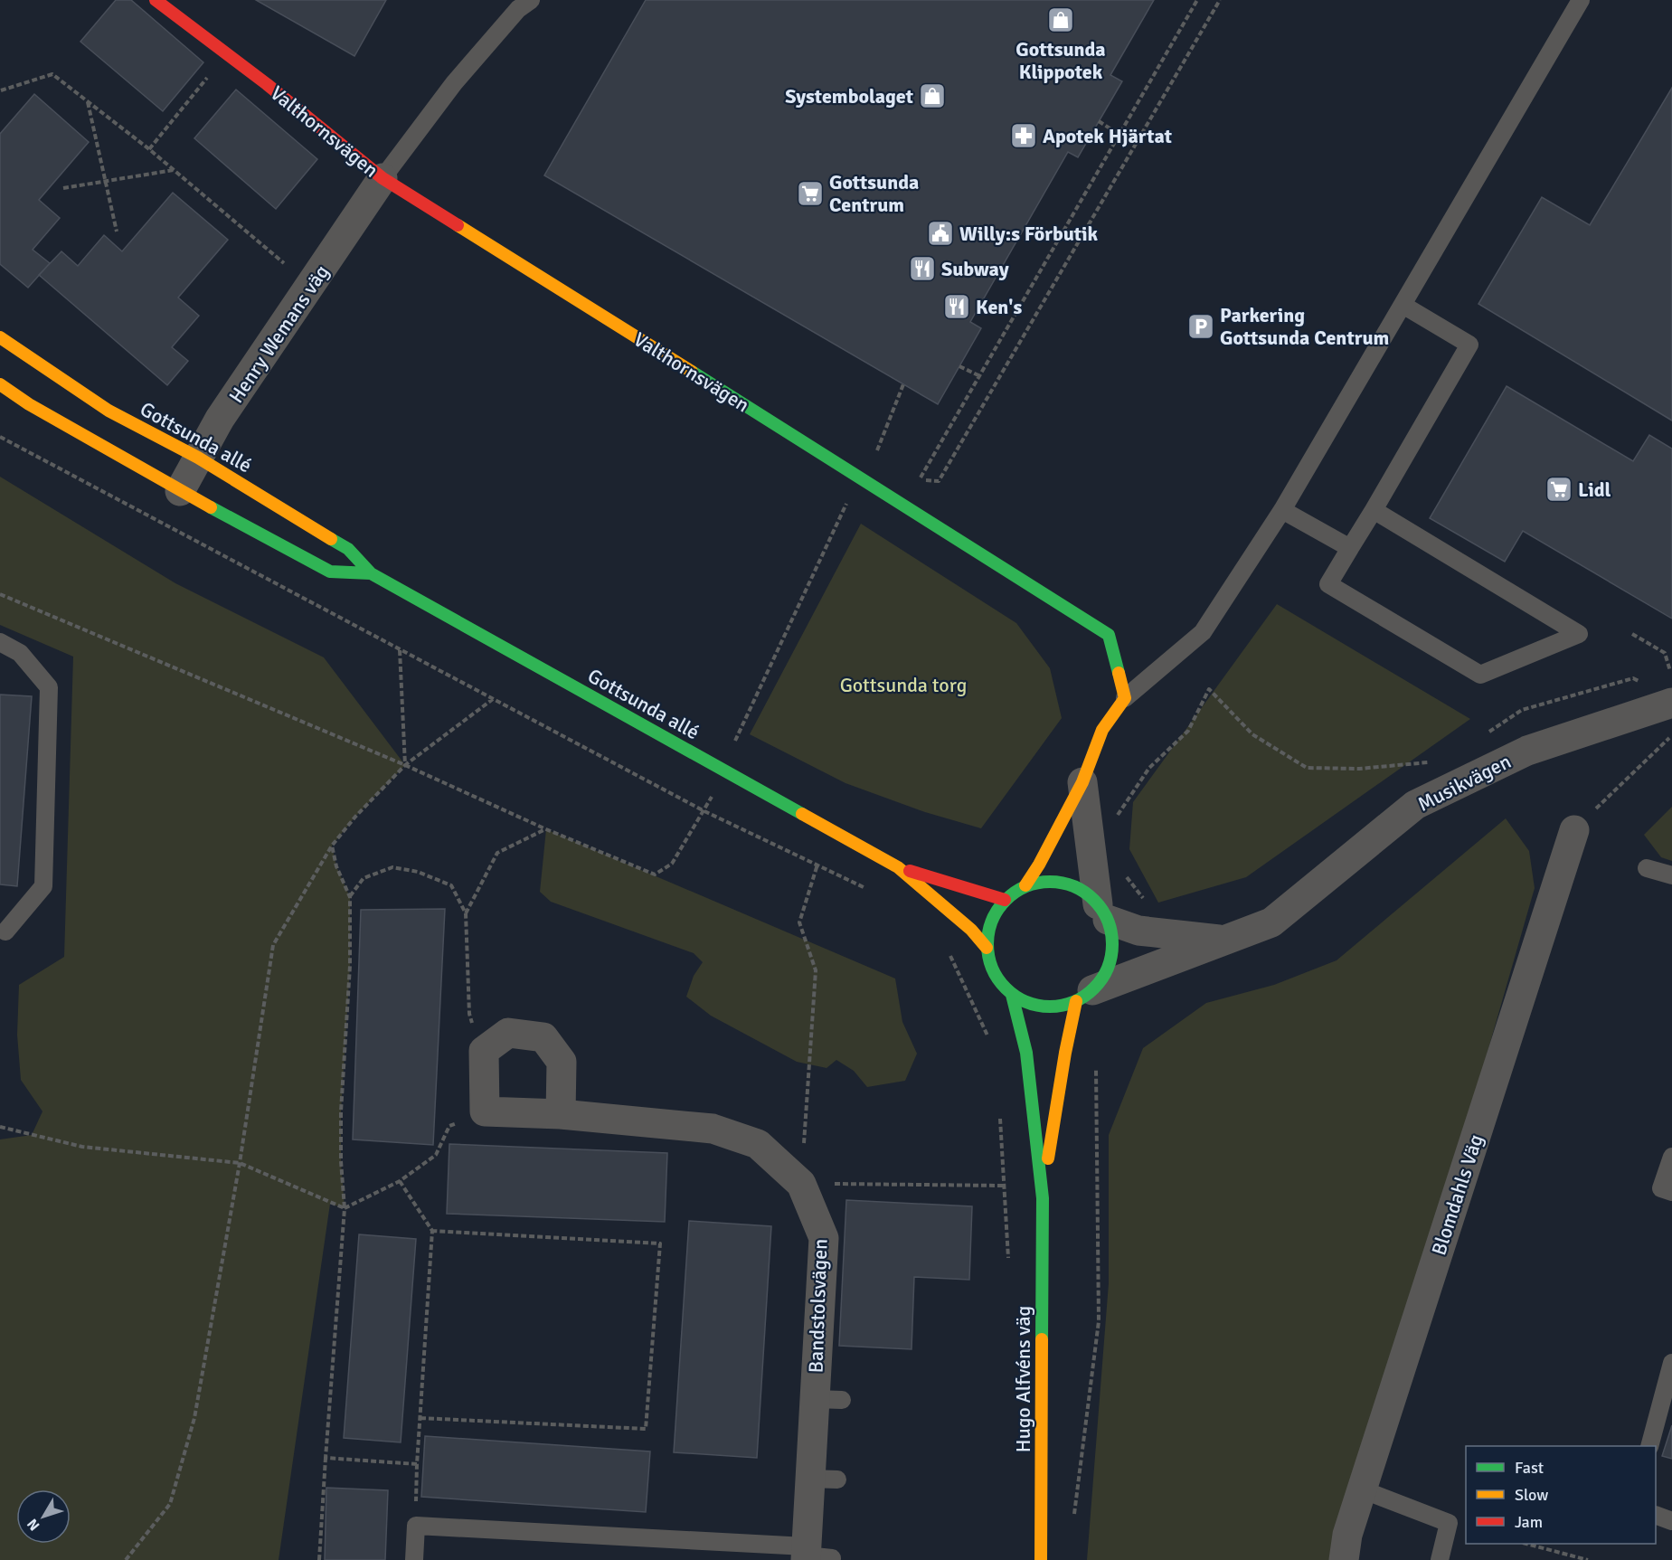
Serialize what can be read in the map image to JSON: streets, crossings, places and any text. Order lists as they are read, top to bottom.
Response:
{
  "streets": {
    "street": [
      "Valthornsvägen",
      "Henry Wemans väg",
      "Gottsunda allé",
      "Musikvägen",
      "Blomdahls Väg",
      "Bandstolsvägen",
      "Hugo Alfvéns väg"
    ]
  },
  "crossings": [
    ["Valthornsvägen", "Henry Wemans väg"],
    ["Henry Wemans väg", "Gottsunda allé"],
    ["Gottsunda allé", "Musikvägen"],
    ["Gottsunda allé", "Hugo Alfvéns väg"],
    ["Musikvägen", "Hugo Alfvéns väg"]
  ],
  "parks": ["Gottsunda torg"],
  "places": {
    "shop": ["Gottsunda Klippotek", "Systembolaget"],
    "pharmacy": ["Apotek Hjärtat"],
    "supermarket": ["Gottsunda Centrum", "Lidl"],
    "public building": ["Willy:s Förbutik"],
    "restaurant": ["Subway", "Ken's"],
    "parking": ["Parkering Gottsunda Centrum"]
  },
  "legend": ["Fast", "Slow", "Jam"],
  "north": "bottom left"
}
